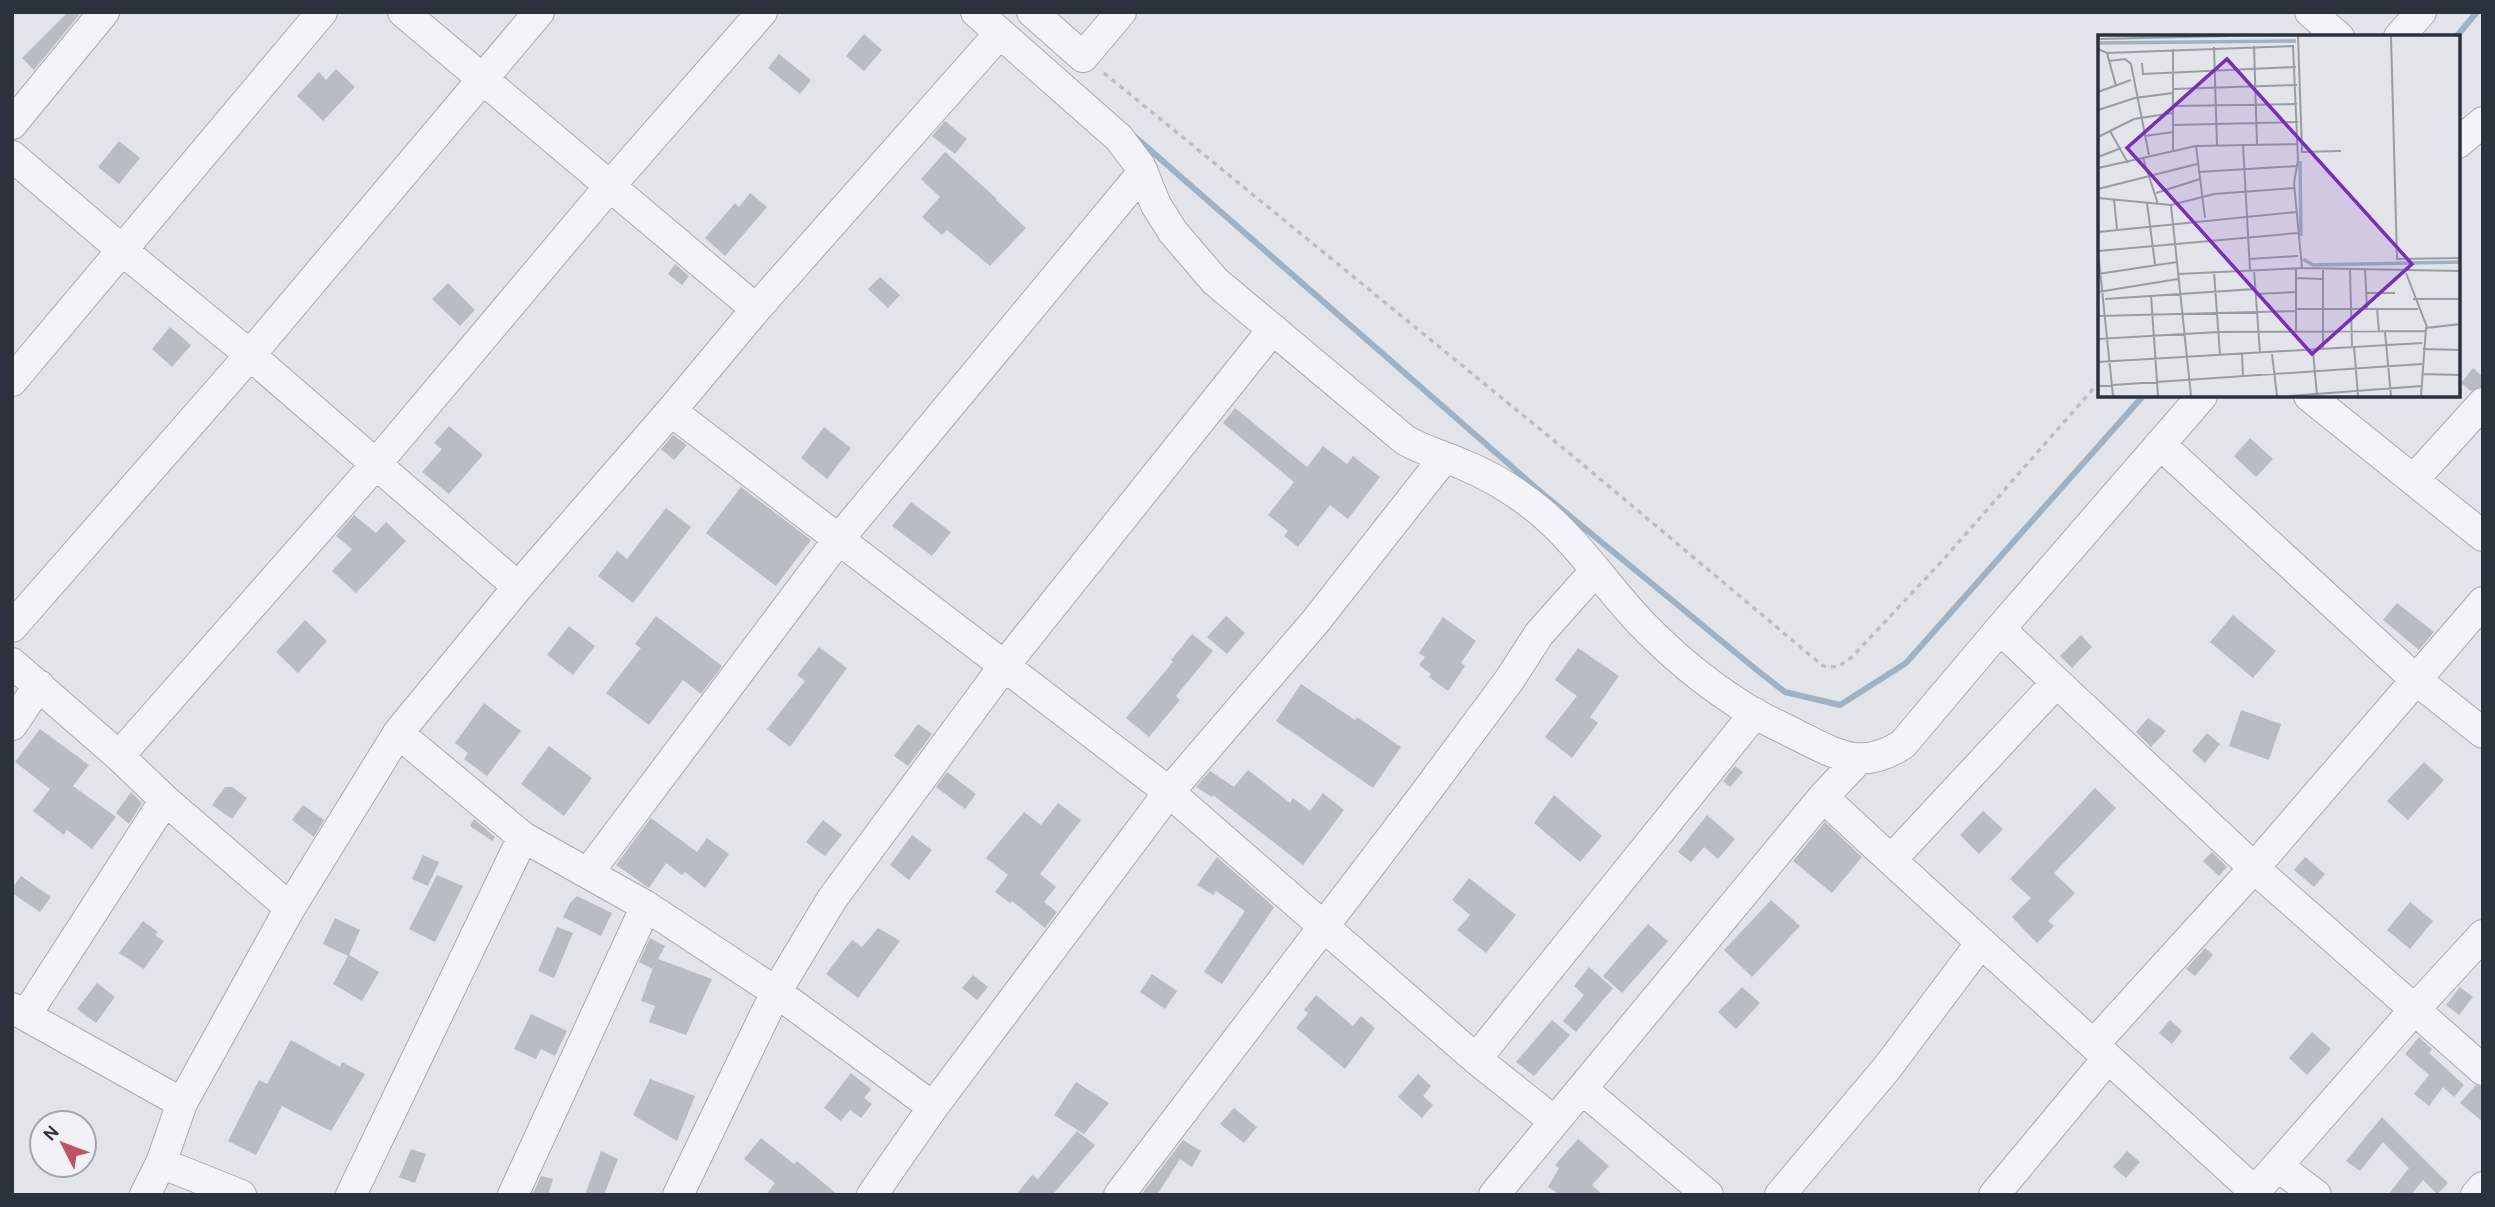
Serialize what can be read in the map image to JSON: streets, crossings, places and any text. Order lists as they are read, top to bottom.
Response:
{
  "north": "top left"
}
